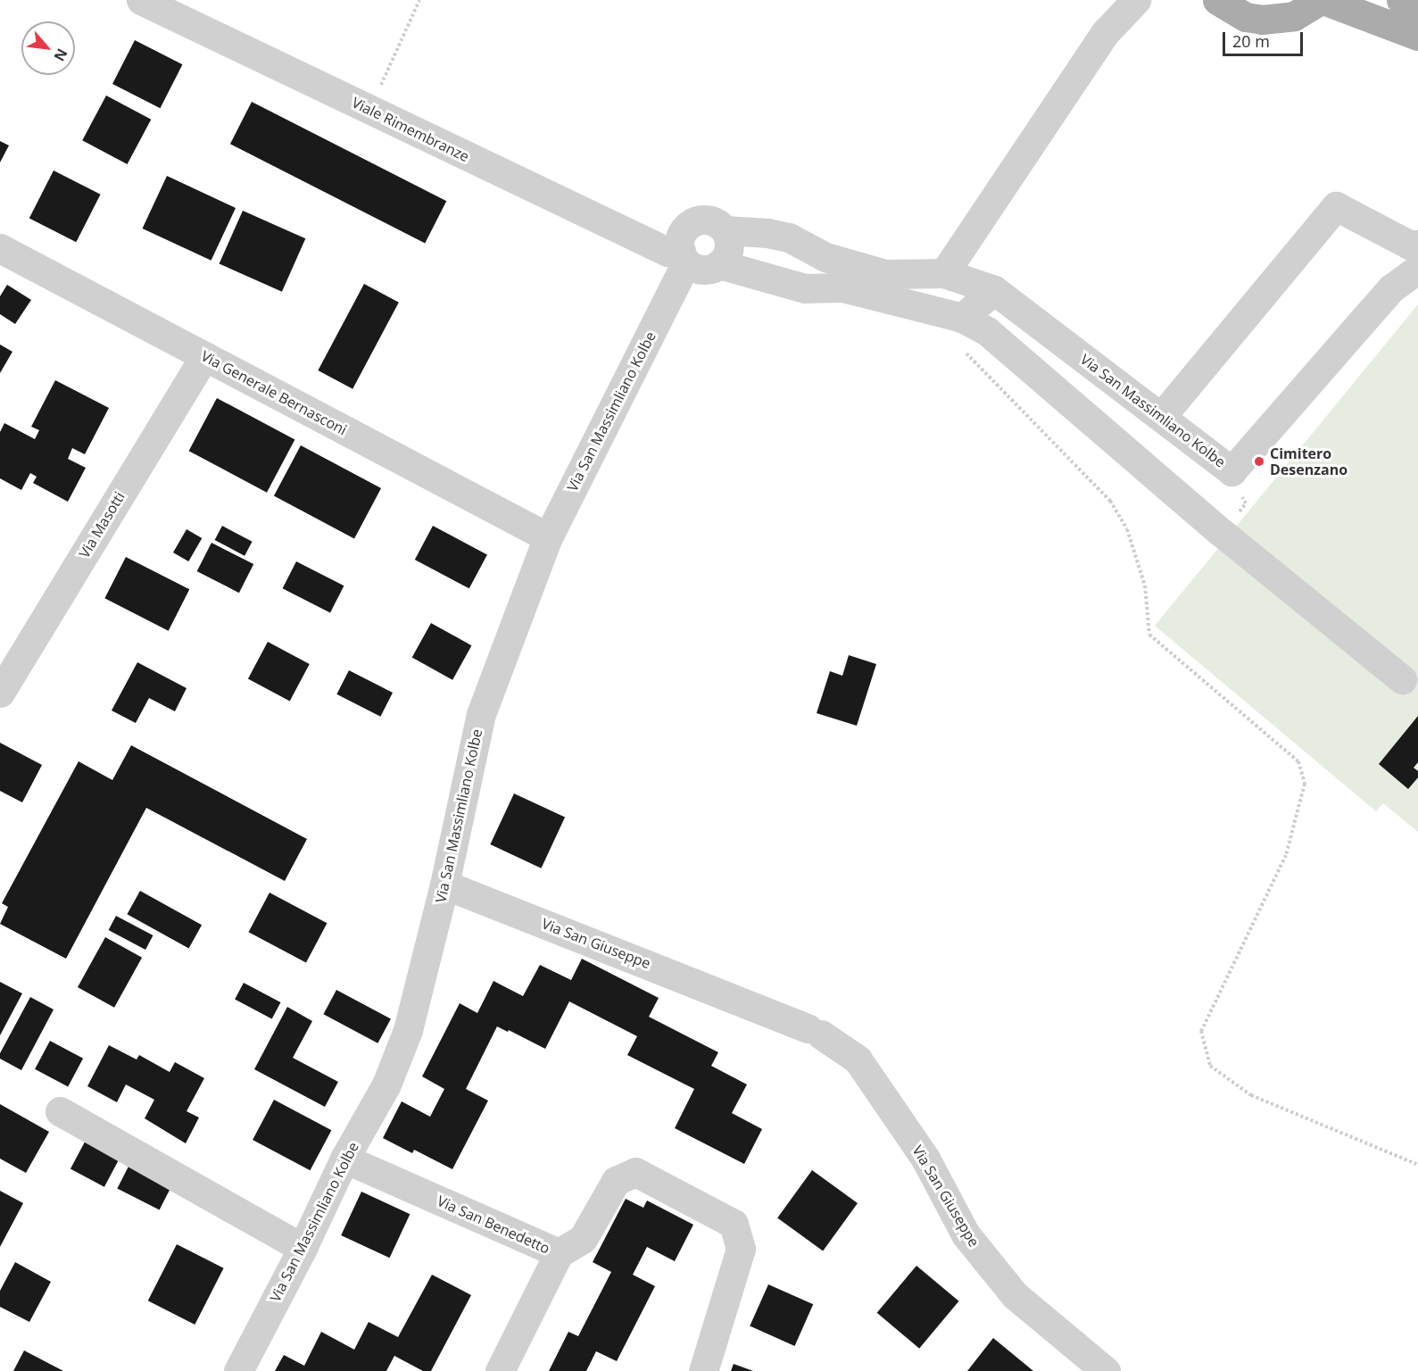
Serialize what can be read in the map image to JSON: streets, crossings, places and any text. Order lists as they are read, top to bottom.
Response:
{
  "streets": {
    "street": [
      "Viale Rimembranze",
      "Via Generale Bernasconi",
      "Via San Massimliano Kolbe",
      "Via Masotti",
      "Via San Giuseppe",
      "Via San Benedetto"
    ]
  },
  "crossings": [
    ["Viale Rimembranze", "Via San Massimliano Kolbe"],
    ["Via Generale Bernasconi", "Via San Massimliano Kolbe"],
    ["Via Generale Bernasconi", "Via Masotti"],
    ["Via San Massimliano Kolbe", "Via San Giuseppe"],
    ["Via San Massimliano Kolbe", "Via San Benedetto"]
  ],
  "places": ["Cimitero Desenzano"],
  "scale_bar": "20 m",
  "north": "bottom right"
}
